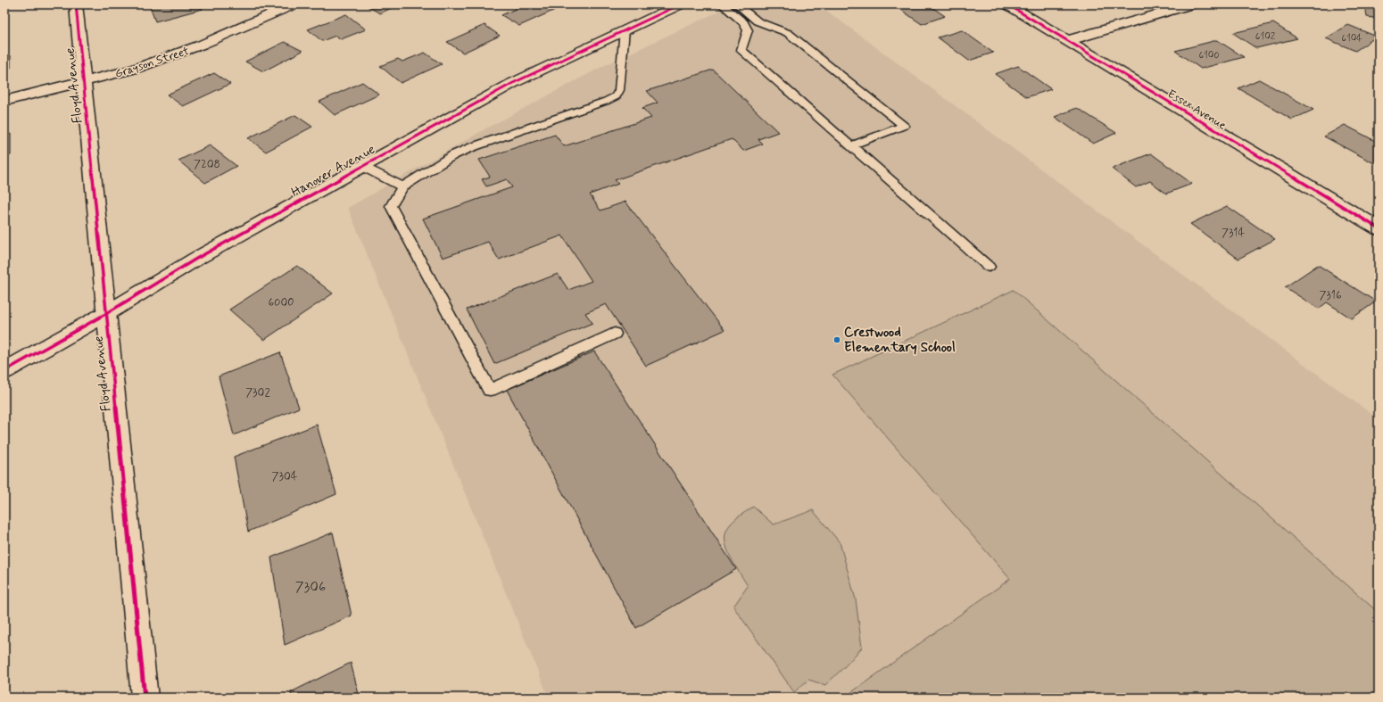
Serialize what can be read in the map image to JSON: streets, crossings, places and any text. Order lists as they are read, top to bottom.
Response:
{
  "streets": {
    "street": [
      "Grayson Street",
      "Floyd Avenue",
      "Essex Avenue",
      "Hanover Avenue"
    ]
  },
  "crossings": [
    ["Grayson Street", "Floyd Avenue"],
    ["Floyd Avenue", "Hanover Avenue"]
  ],
  "places": ["Crestwood Elementary School"],
  "house_numbers": [
    "6102",
    "6104",
    "6100",
    "7208",
    "7314",
    "7316",
    "6000",
    "7302",
    "7304",
    "7306"
  ]
}
